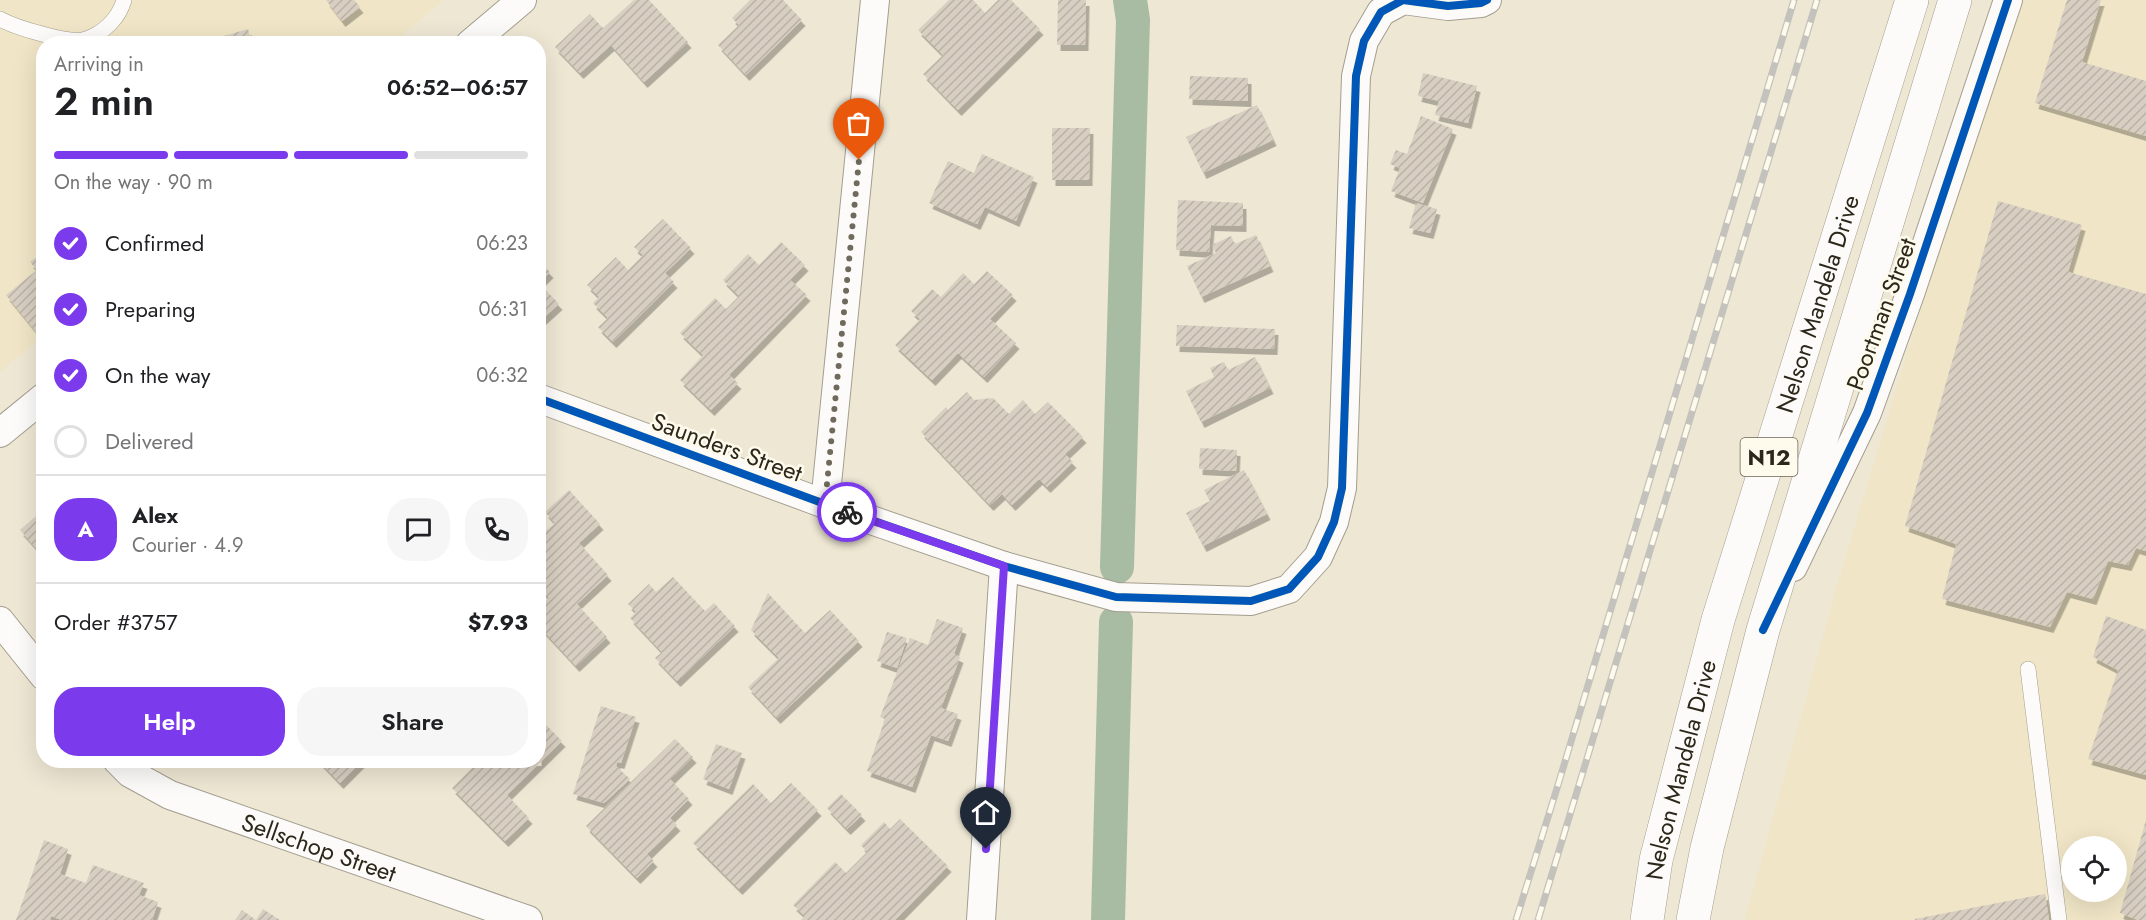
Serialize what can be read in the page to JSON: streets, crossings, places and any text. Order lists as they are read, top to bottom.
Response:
{
  "streets": {
    "highway": ["Nelson Mandela Drive", "N12"],
    "street": ["Poortman Street", "Saunders Street", "Sellschop Street"]
  },
  "crossings": [
    ["Nelson Mandela Drive", "Poortman Street"]
  ],
  "page": {
    "heading": ["2 min", "Arriving in", "06:52–06:57"],
    "panel": [
      "Alex",
      "Courier · 4.9",
      "Order #3757",
      "$7.93"
    ],
    "bar": "On the way · 90 m",
    "list": [
      ["Confirmed", "06:23"],
      ["Preparing", "06:31"],
      ["On the way", "06:32"],
      "Delivered"
    ],
    "round": "A",
    "buttons": ["Help", "Share"]
  }
}
